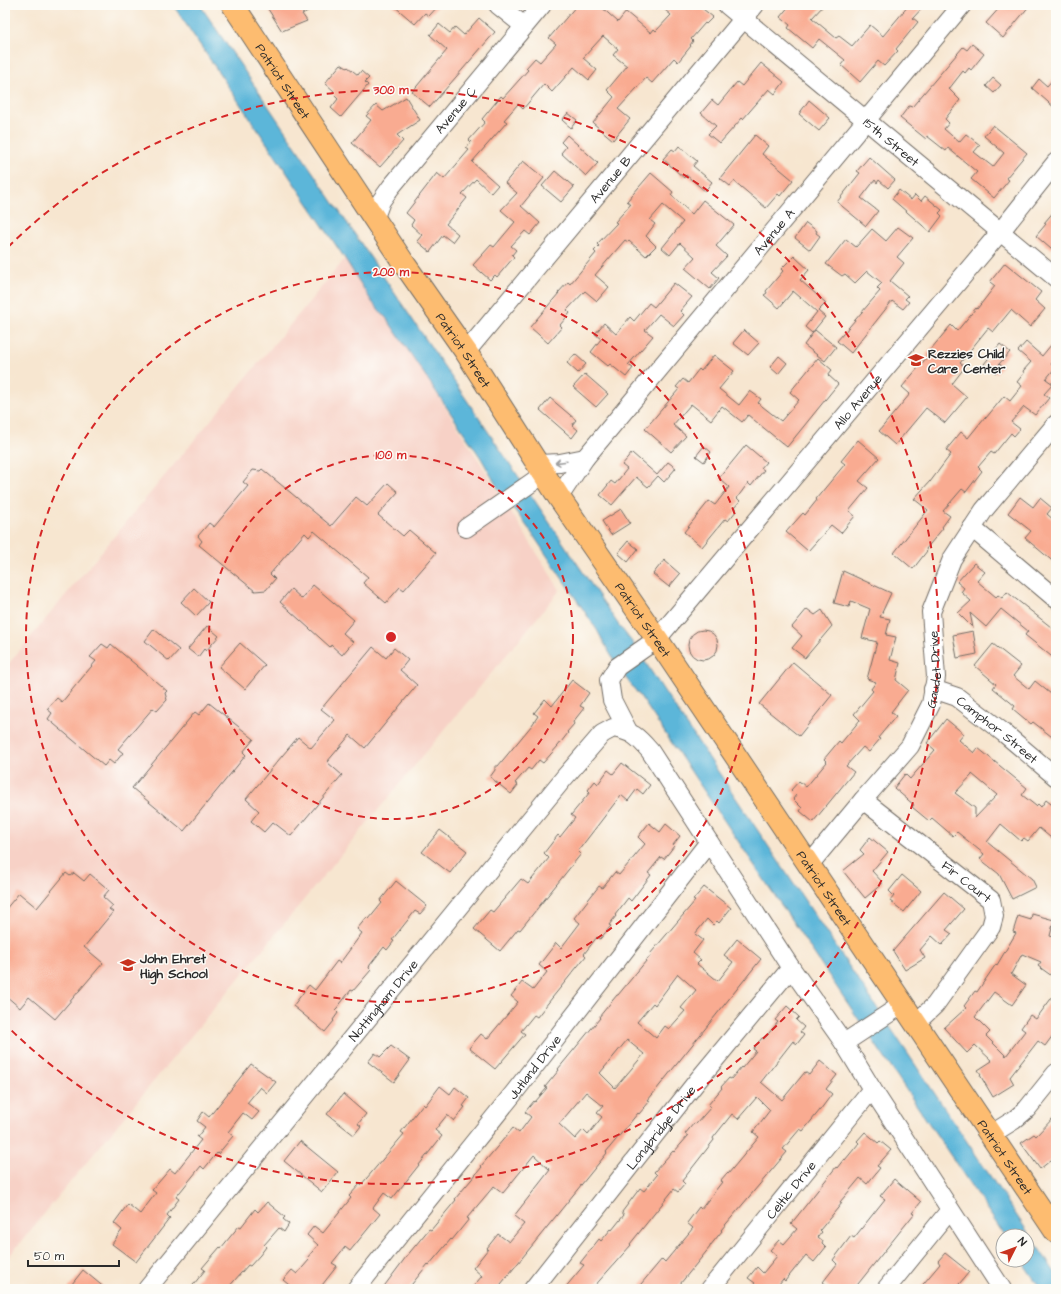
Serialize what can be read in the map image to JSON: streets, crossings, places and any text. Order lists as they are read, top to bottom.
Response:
{
  "streets": {
    "main road": ["Patriot Street"],
    "street": [
      "Avenue C",
      "15th Street",
      "Avenue B",
      "Avenue A",
      "Allo Avenue",
      "Gaudet Drive",
      "Camphor Street",
      "Fir Court",
      "Nottingham Drive",
      "Jutland Drive",
      "Longbridge Drive",
      "Celtic Drive"
    ]
  },
  "crossings": [
    ["Patriot Street", "Avenue C"],
    ["Patriot Street", "Avenue B"],
    ["Patriot Street", "Avenue A"],
    ["Patriot Street", "Allo Avenue"],
    ["Patriot Street", "Gaudet Drive"],
    ["Patriot Street", "Fir Court"],
    ["15th Street", "Avenue B"],
    ["15th Street", "Avenue A"],
    ["15th Street", "Allo Avenue"],
    ["Allo Avenue", "Nottingham Drive"],
    ["Gaudet Drive", "Camphor Street"],
    ["Gaudet Drive", "Fir Court"]
  ],
  "places": {
    "school or university": ["Rezzies Child Care Center", "John Ehret High School"]
  },
  "scale_bar": "50 m",
  "north": "top right",
  "rings": ["300 m", "200 m", "100 m"]
}
